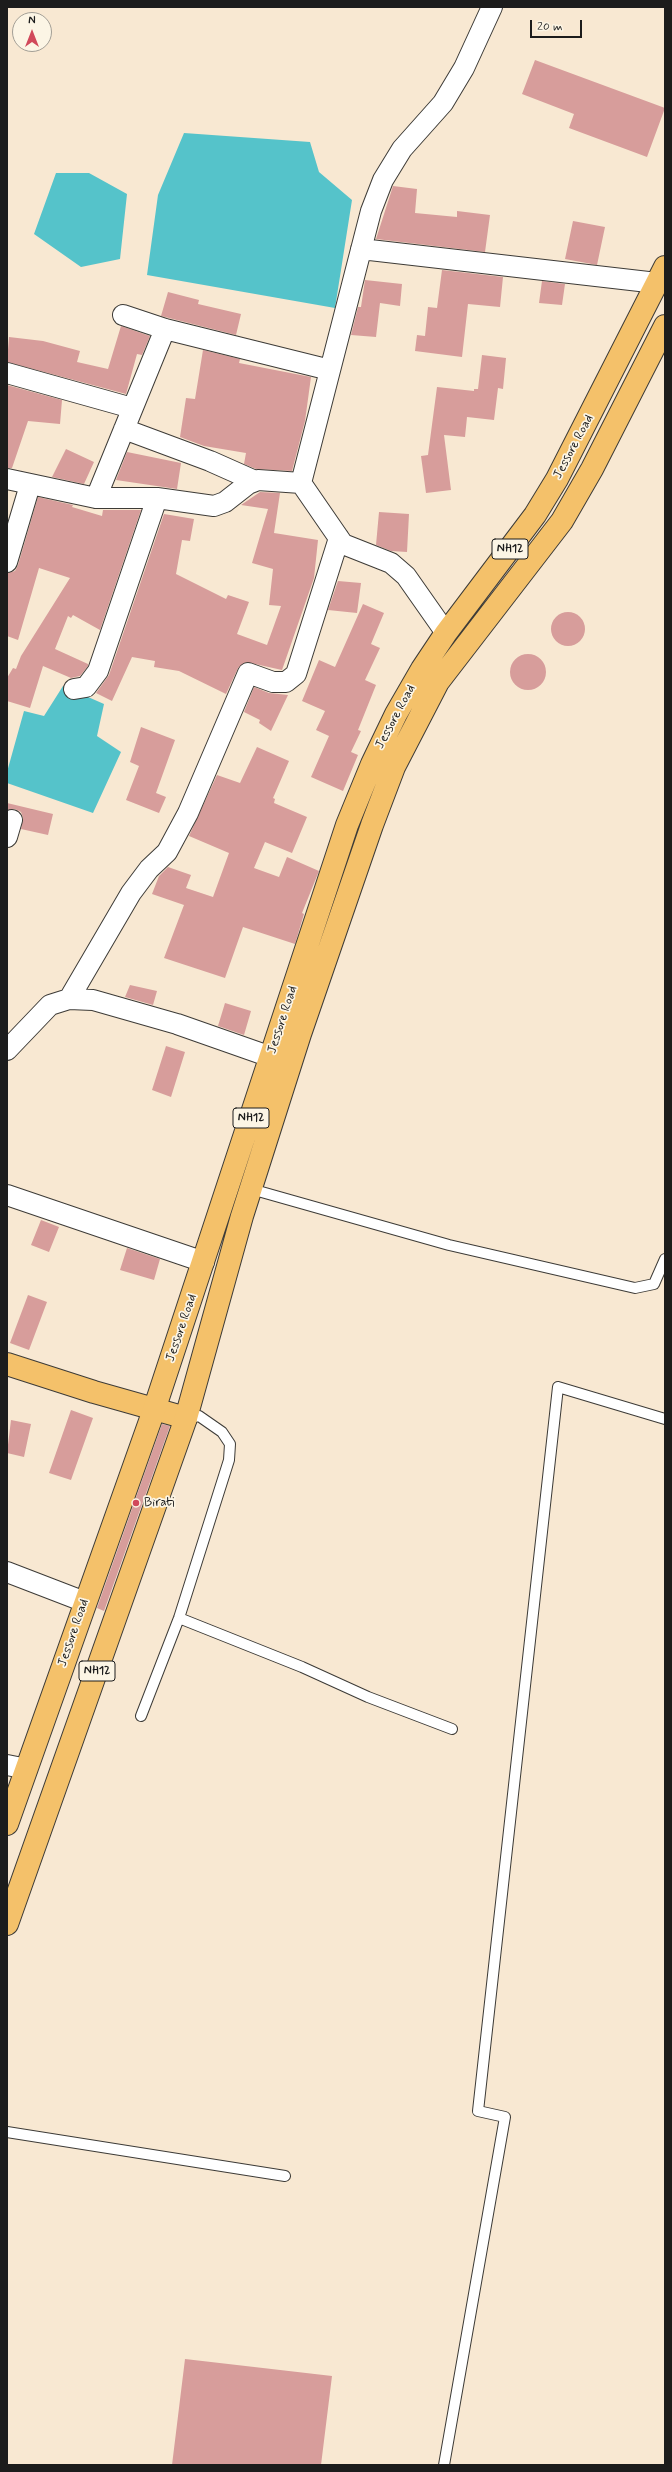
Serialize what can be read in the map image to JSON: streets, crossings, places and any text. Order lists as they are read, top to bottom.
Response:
{
  "streets": {
    "main road": ["Jessore Road", "NH12"]
  },
  "places": ["Birati"],
  "scale_bar": "20 m",
  "north": "top"
}
